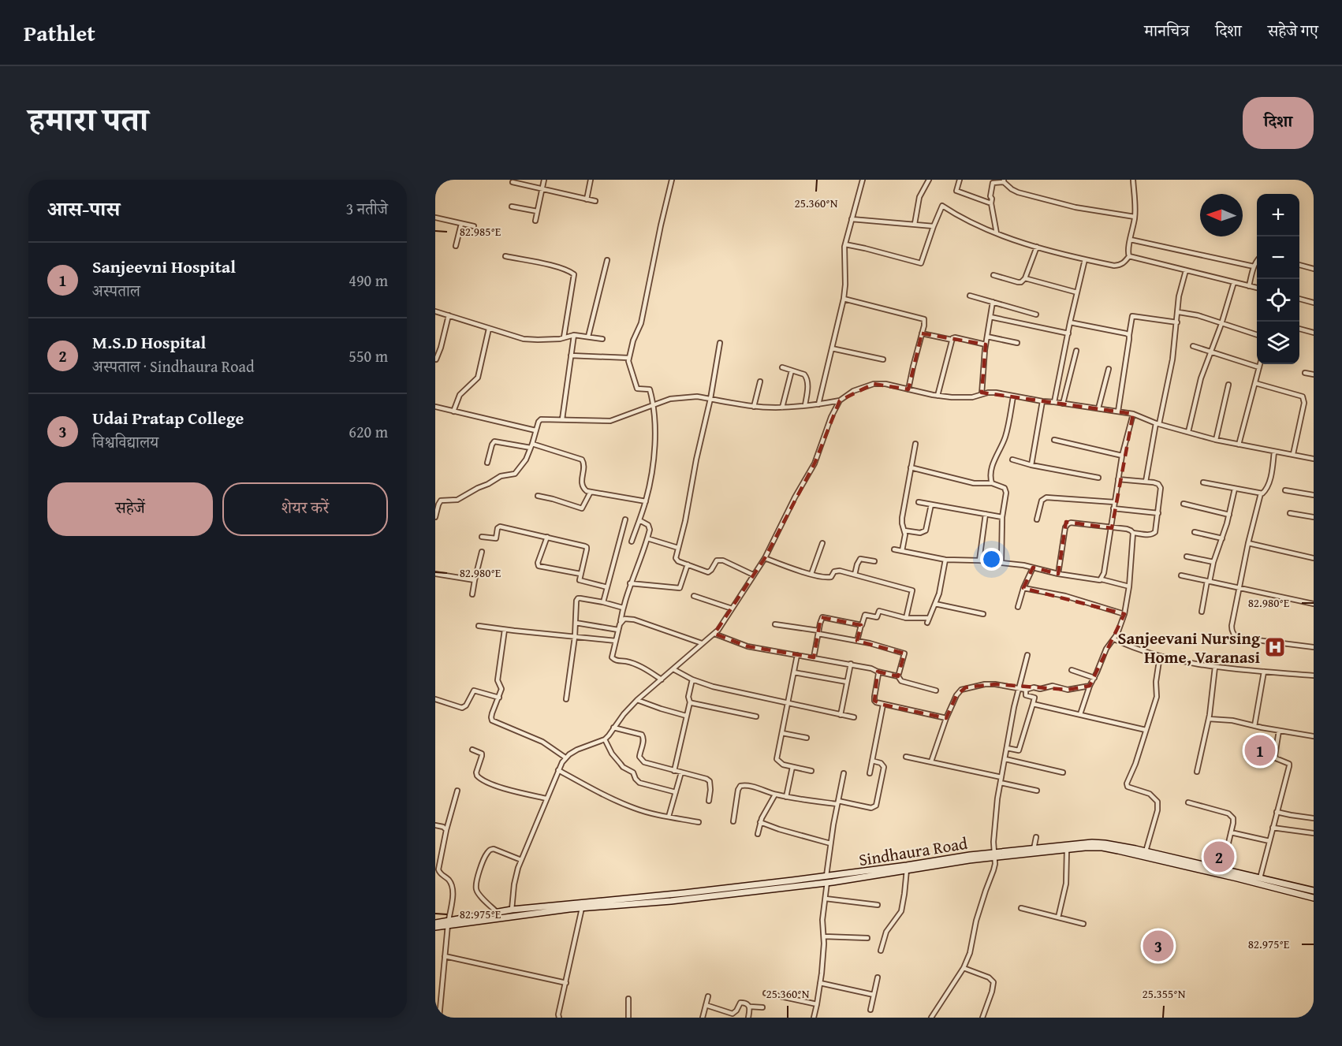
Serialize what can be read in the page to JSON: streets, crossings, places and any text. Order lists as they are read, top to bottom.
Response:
{
  "streets": {
    "street": ["Sindhaura Road"]
  },
  "places": {
    "hospital": ["Sanjeevani Nursing Home, Varanasi"]
  },
  "north": "left",
  "page": {
    "header": "Pathlet",
    "nav": ["मानचित्र", "दिशा", "सहेजे गए"],
    "title": "हमारा पता",
    "buttons": [
      "दिशा",
      ["सहेजें", "शेयर करें"]
    ],
    "heading": ["आस-पास", "3 नतीजे"],
    "map_buttons": ["+", "−"],
    "list": [
      {
        "mark": "1",
        "name": "Sanjeevni Hospital",
        "note": "अस्पताल",
        "value": "490 m"
      },
      {
        "mark": "2",
        "name": "M.S.D Hospital",
        "note": "अस्पताल · Sindhaura Road",
        "value": "550 m"
      },
      {
        "mark": "3",
        "name": "Udai Pratap College",
        "note": "विश्वविद्यालय",
        "value": "620 m"
      }
    ],
    "pins": ["1", "2", "3"]
  },
  "coordinates": [
    "25.360°N",
    "82.985°E",
    "82.980°E",
    "82.975°E",
    "25.355°N"
  ]
}
